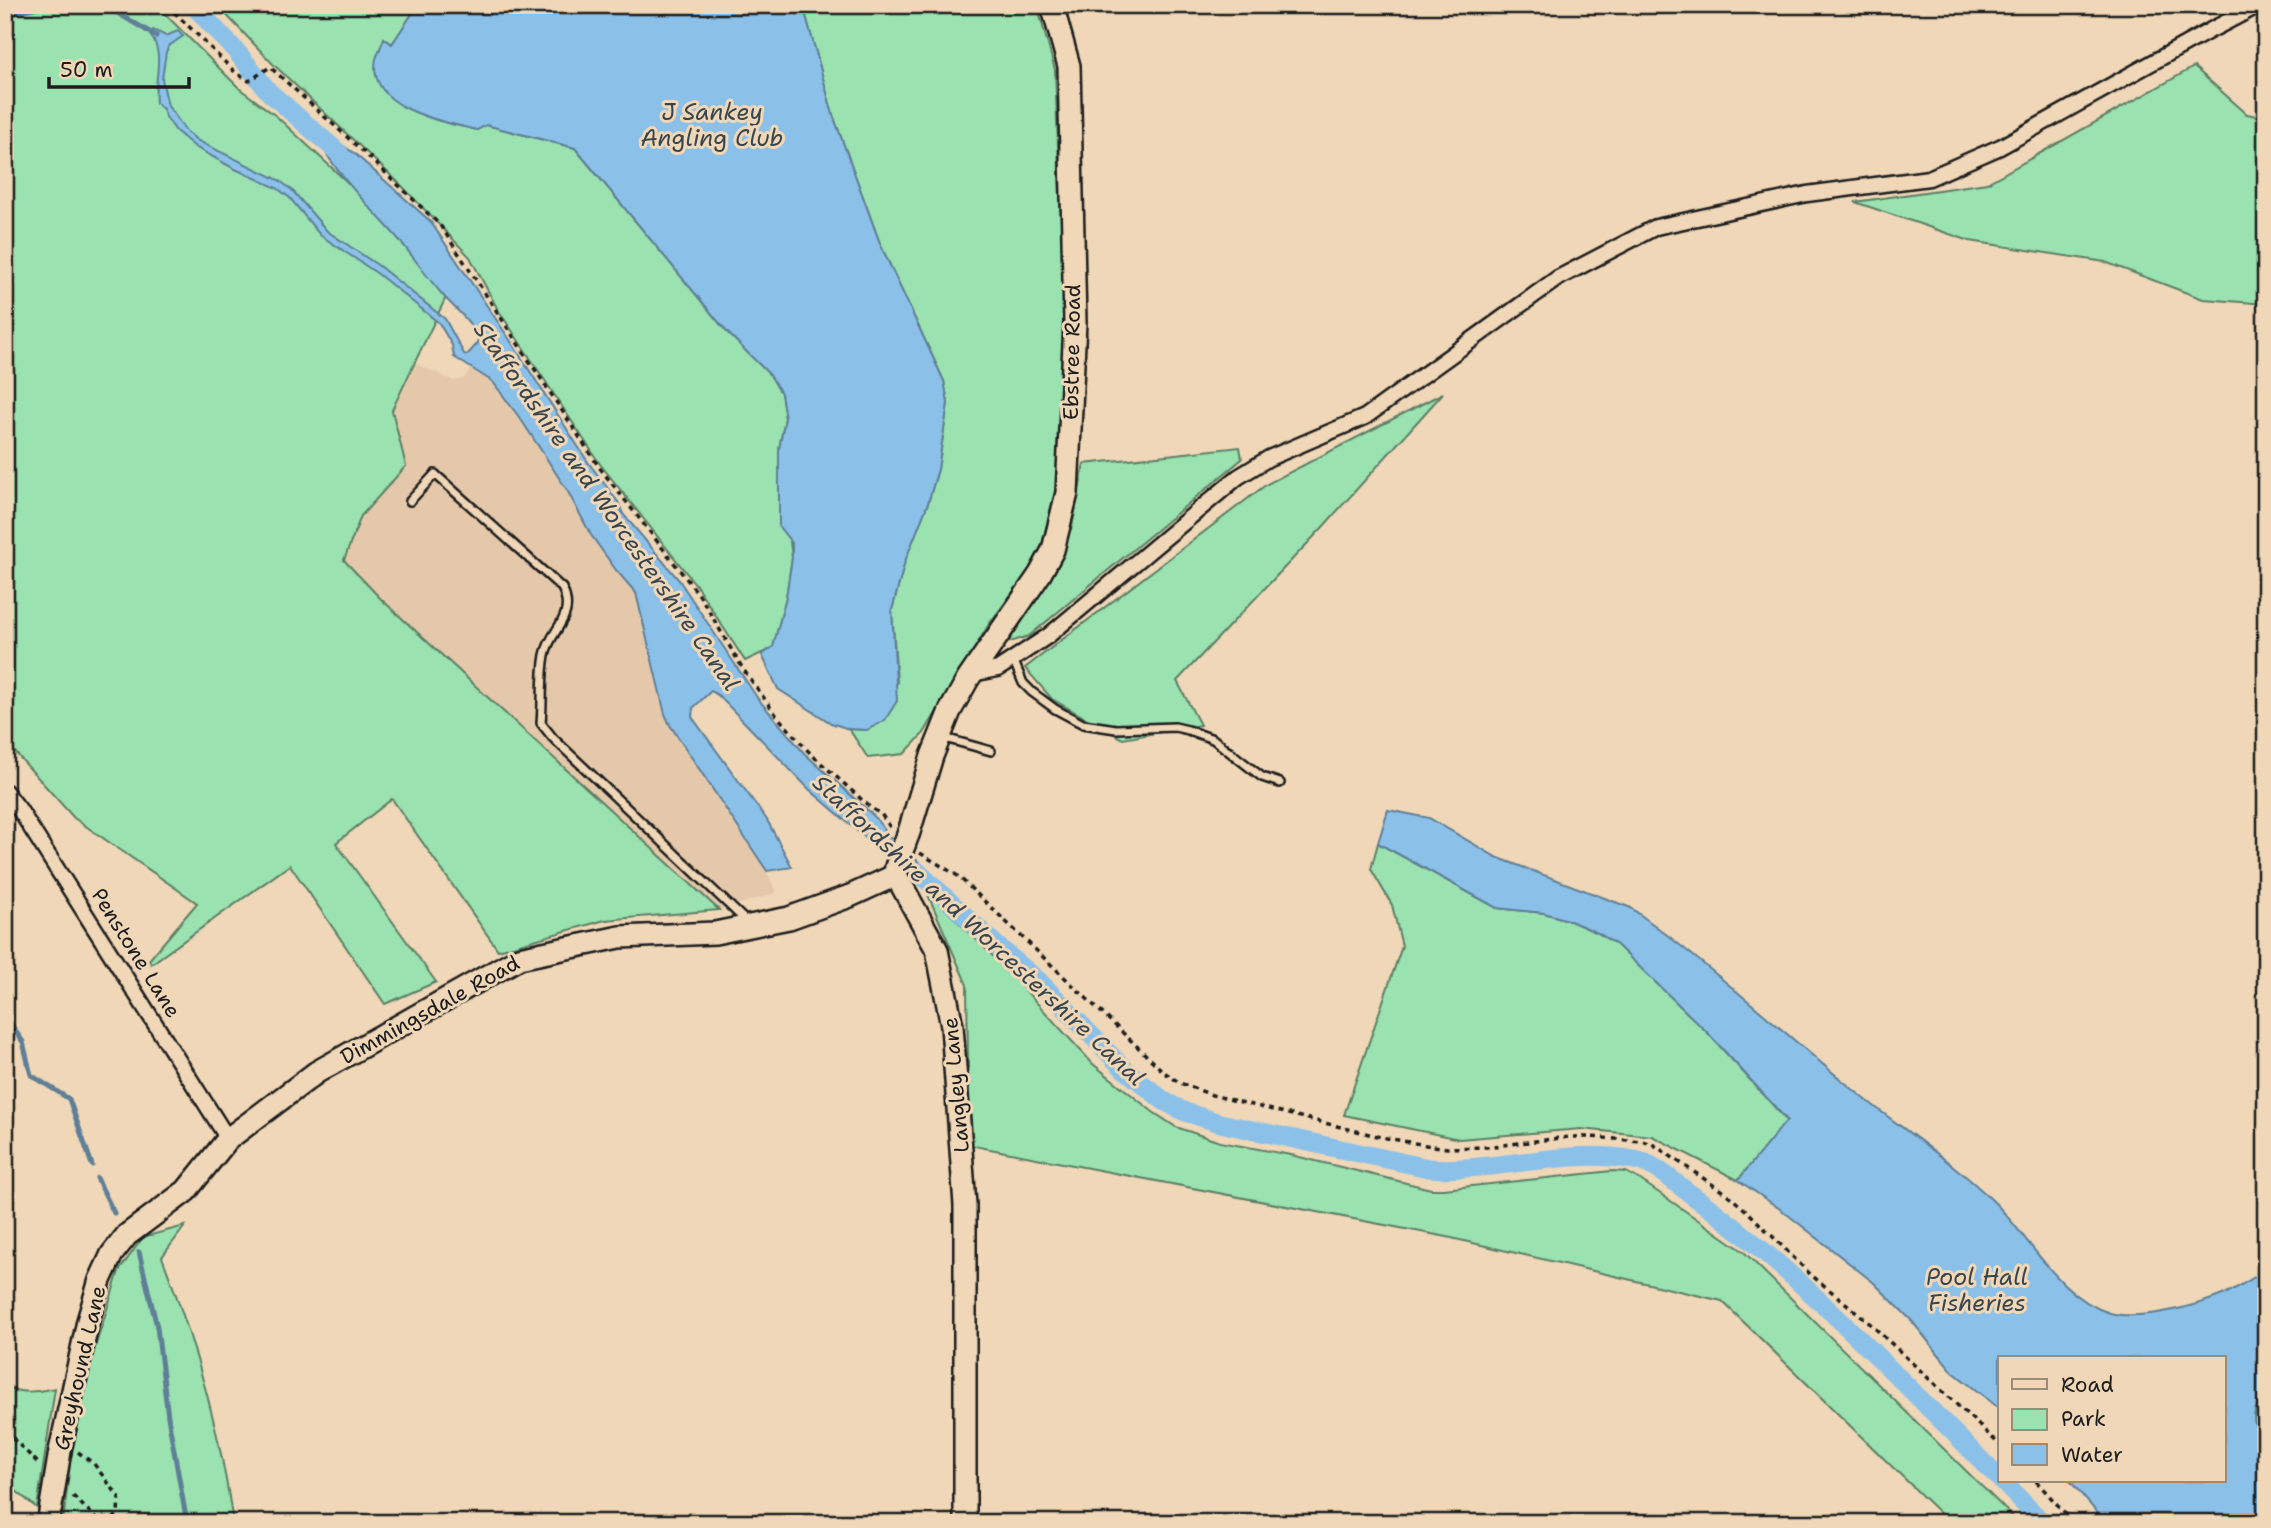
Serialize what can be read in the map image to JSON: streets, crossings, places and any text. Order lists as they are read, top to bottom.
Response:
{
  "streets": {
    "street": [
      "Ebstree Road",
      "Penstone Lane",
      "Dimmingsdale Road",
      "Langley Lane",
      "Greyhound Lane"
    ]
  },
  "crossings": [
    ["Penstone Lane", "Dimmingsdale Road"],
    ["Penstone Lane", "Greyhound Lane"],
    ["Dimmingsdale Road", "Langley Lane"],
    ["Dimmingsdale Road", "Greyhound Lane"]
  ],
  "water": ["J Sankey Angling Club", "Staffordshire and Worcestershire Canal", "Pool Hall Fisheries"],
  "legend": ["Road", "Park", "Water"],
  "scale_bar": "50 m"
}
